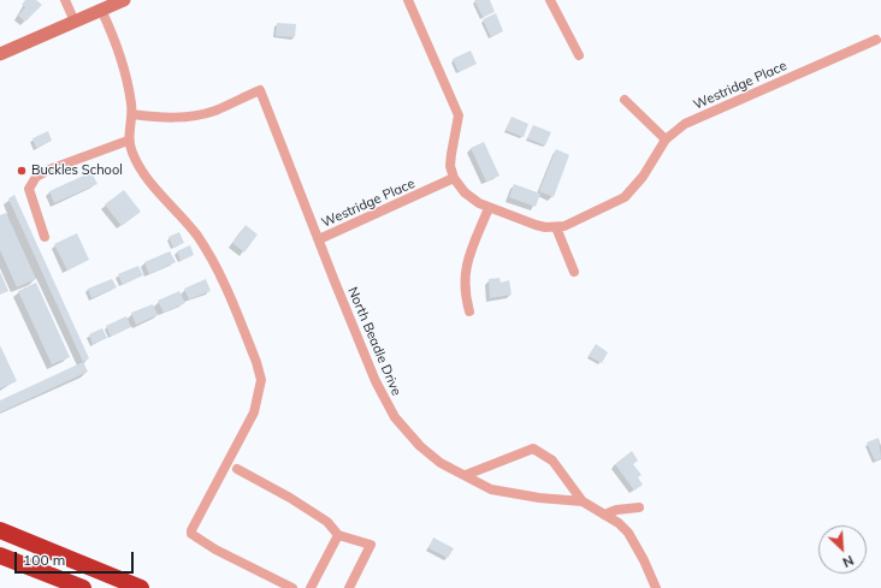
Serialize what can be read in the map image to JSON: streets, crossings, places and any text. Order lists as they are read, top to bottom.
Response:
{
  "streets": {
    "street": ["Westridge Place", "North Beadle Drive"]
  },
  "crossings": [
    ["Westridge Place", "North Beadle Drive"]
  ],
  "places": ["Buckles School"],
  "scale_bar": "100 m",
  "north": "bottom right"
}
